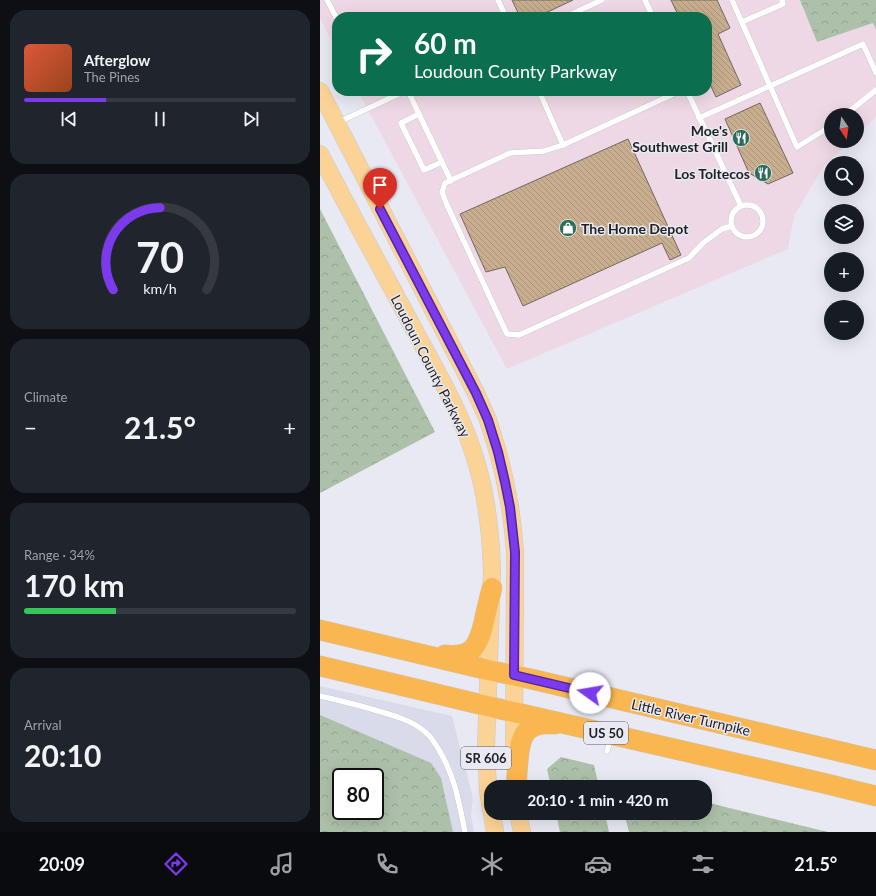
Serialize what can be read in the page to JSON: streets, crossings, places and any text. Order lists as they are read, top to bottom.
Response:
{
  "streets": {
    "highway": ["Little River Turnpike", "US 50"],
    "main road": ["Loudoun County Parkway", "SR 606"]
  },
  "crossings": [
    ["Loudoun County Parkway", "Little River Turnpike"],
    ["Loudoun County Parkway", "US 50"]
  ],
  "places": {
    "restaurant": ["Moe's Southwest Grill", "Los Toltecos"],
    "shop": ["The Home Depot"]
  },
  "north": "bottom",
  "page": {
    "turn": ["60 m", "Loudoun County Parkway"],
    "song": ["Afterglow", "The Pines"],
    "map_buttons": ["+", "−"],
    "tile": [
      "Climate",
      ["Range · 34%", "170 km"],
      ["Arrival", "20:10"]
    ],
    "heat": ["−", "21.5°", "+"],
    "limit": "80",
    "trip": "20:10 · 1 min · 420 m",
    "tabs": ["20:09", "21.5°"],
    "gauge": ["70", "km/h"]
  }
}
